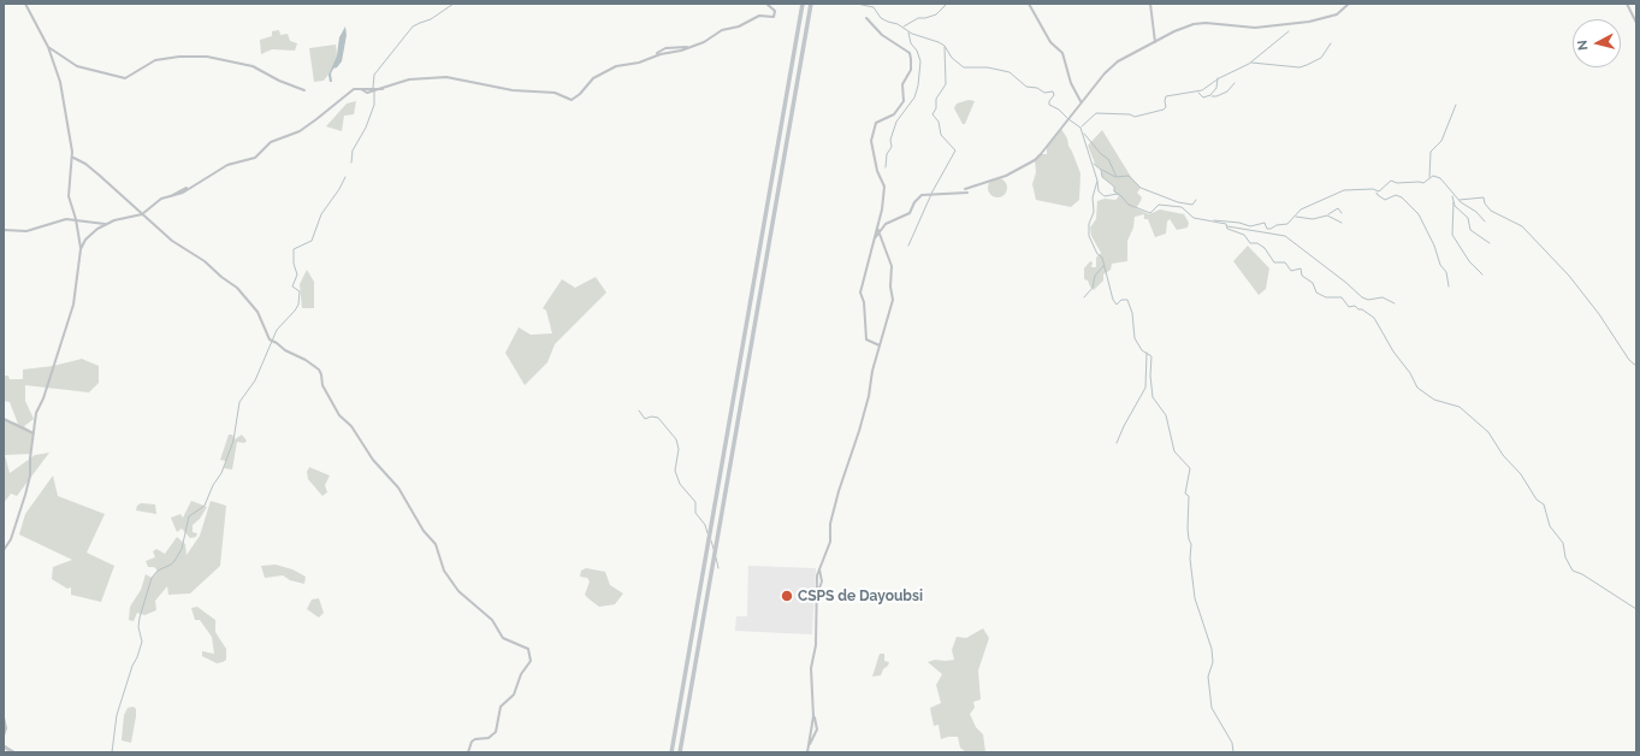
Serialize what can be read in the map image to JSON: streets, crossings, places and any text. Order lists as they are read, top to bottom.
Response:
{
  "places": ["CSPS de Dayoubsi"],
  "north": "left"
}
